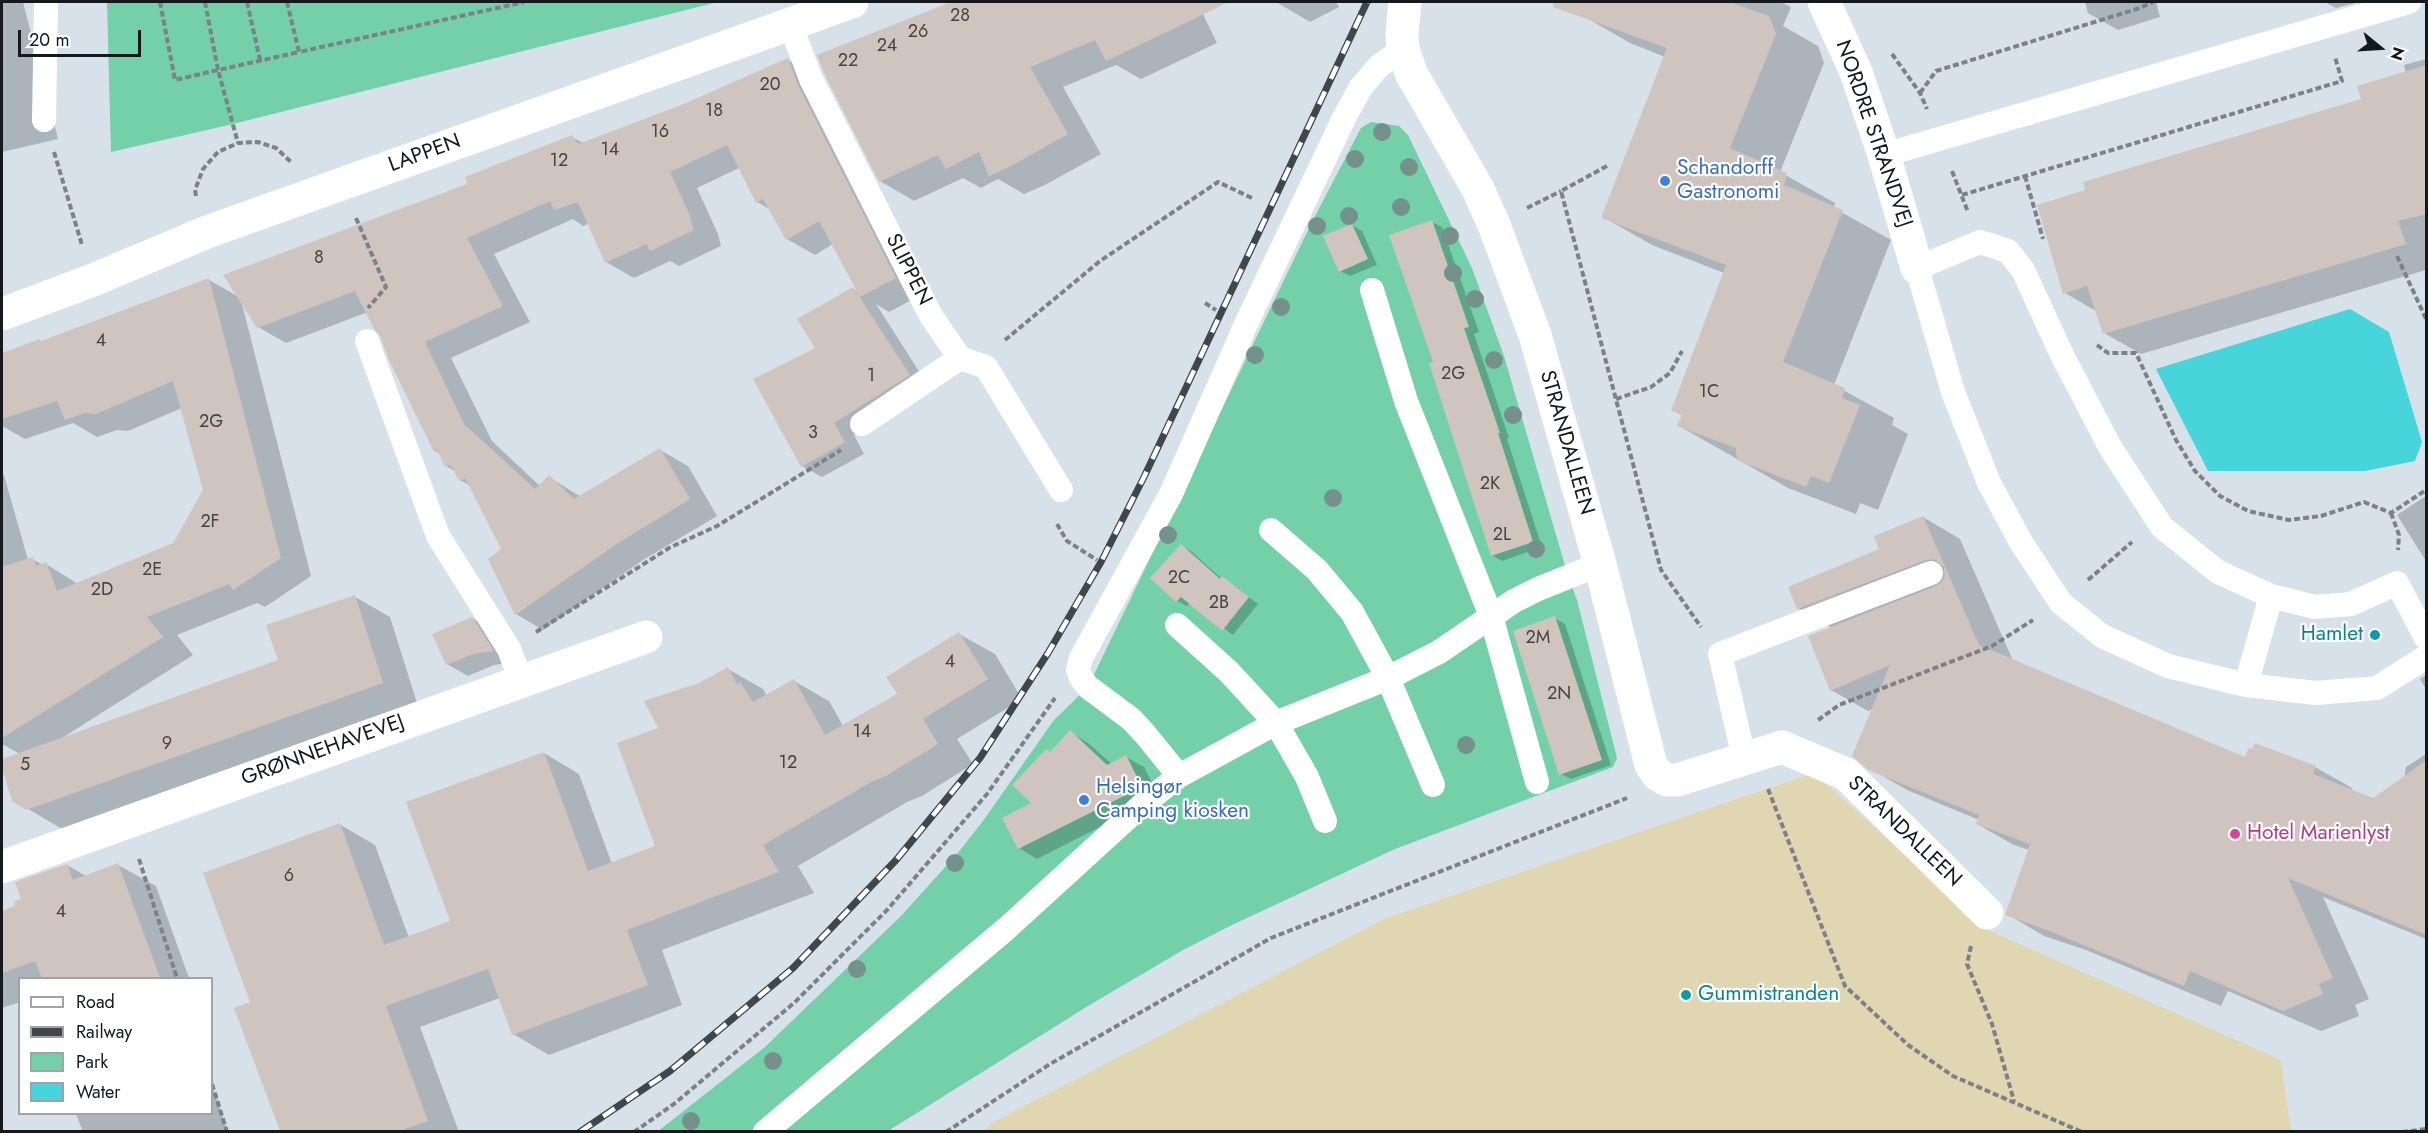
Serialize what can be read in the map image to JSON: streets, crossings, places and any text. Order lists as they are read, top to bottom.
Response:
{
  "streets": {
    "street": [
      "NORDRE STRANDVEJ",
      "LAPPEN",
      "STRANDALLEEN",
      "GRØNNEHAVEVEJ"
    ],
    "lane": ["SLIPPEN"]
  },
  "crossings": [
    ["LAPPEN", "SLIPPEN"]
  ],
  "places": [
    "Schandorff Gastronomi",
    "Hamlet",
    "Helsingør Camping kiosken",
    "Hotel Marienlyst",
    "Gummistranden"
  ],
  "house_numbers": [
    "28",
    "26",
    "24",
    "22",
    "20",
    "18",
    "16",
    "14",
    "12",
    "8",
    "4",
    "2G",
    "1",
    "1C",
    "2G",
    "3",
    "2K",
    "2F",
    "2L",
    "2E",
    "2C",
    "2D",
    "2B",
    "2M",
    "4",
    "2N",
    "14",
    "9",
    "12",
    "5",
    "6",
    "4"
  ],
  "legend": [
    "Road",
    "Railway",
    "Park",
    "Water"
  ],
  "scale_bar": "20 m",
  "north": "right"
}
